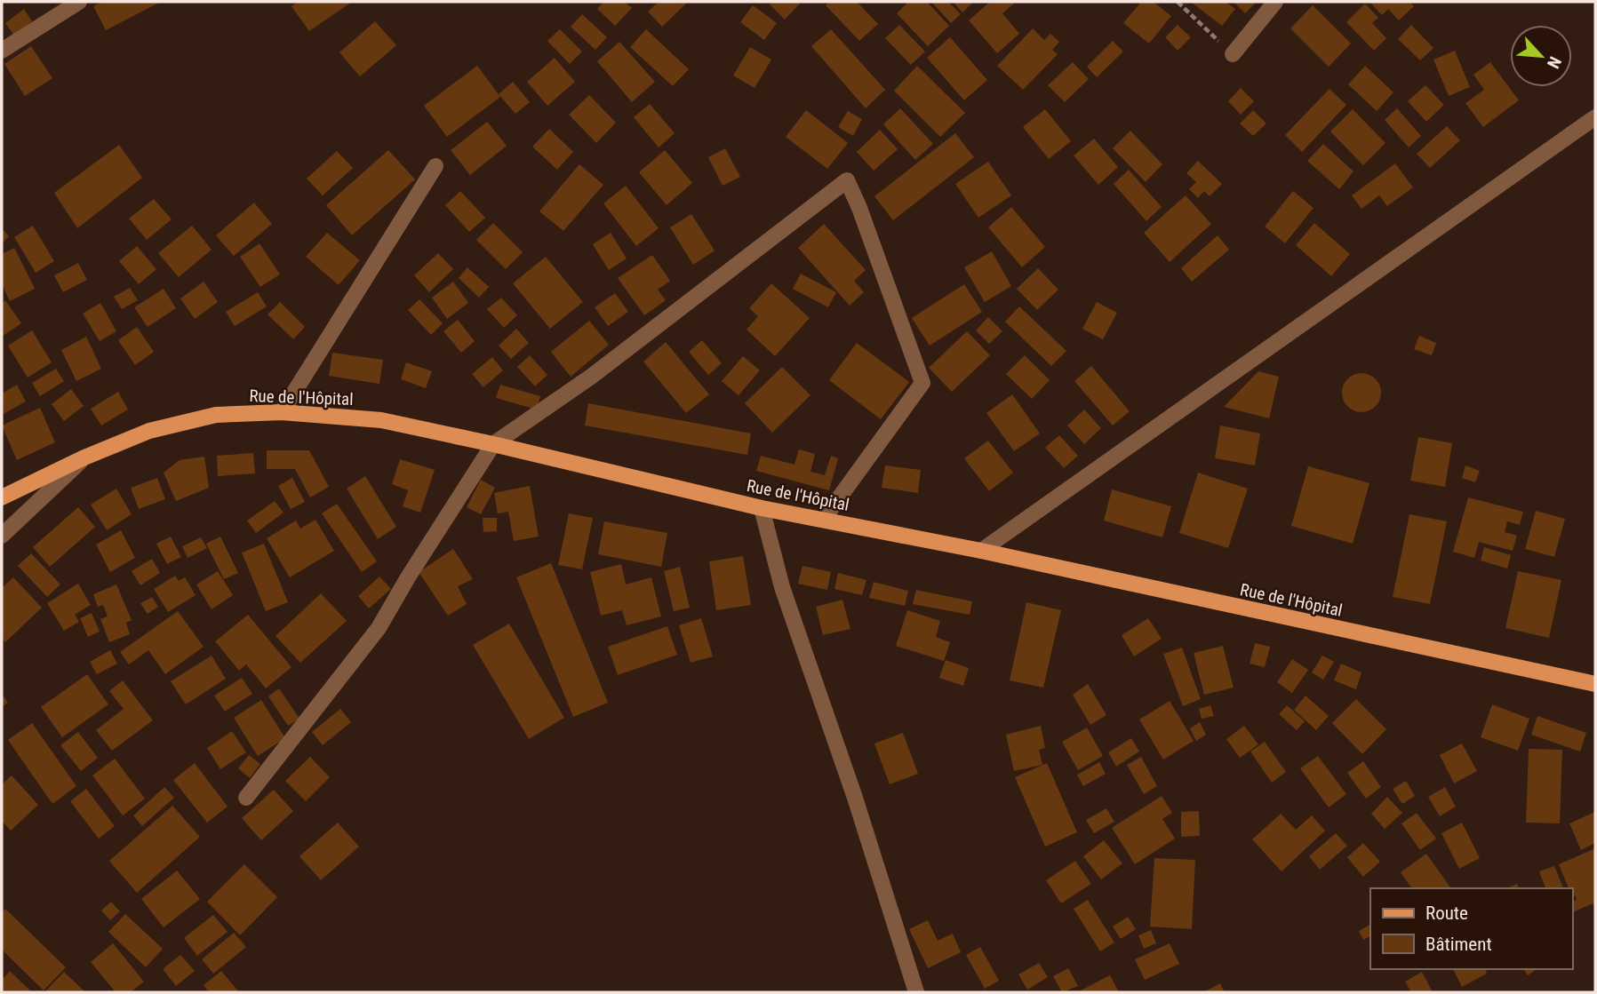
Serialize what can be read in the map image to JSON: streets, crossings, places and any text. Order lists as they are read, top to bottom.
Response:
{
  "streets": {
    "main road": ["Rue de l'Hôpital"]
  },
  "legend": ["Route", "Bâtiment"],
  "north": "bottom right"
}
